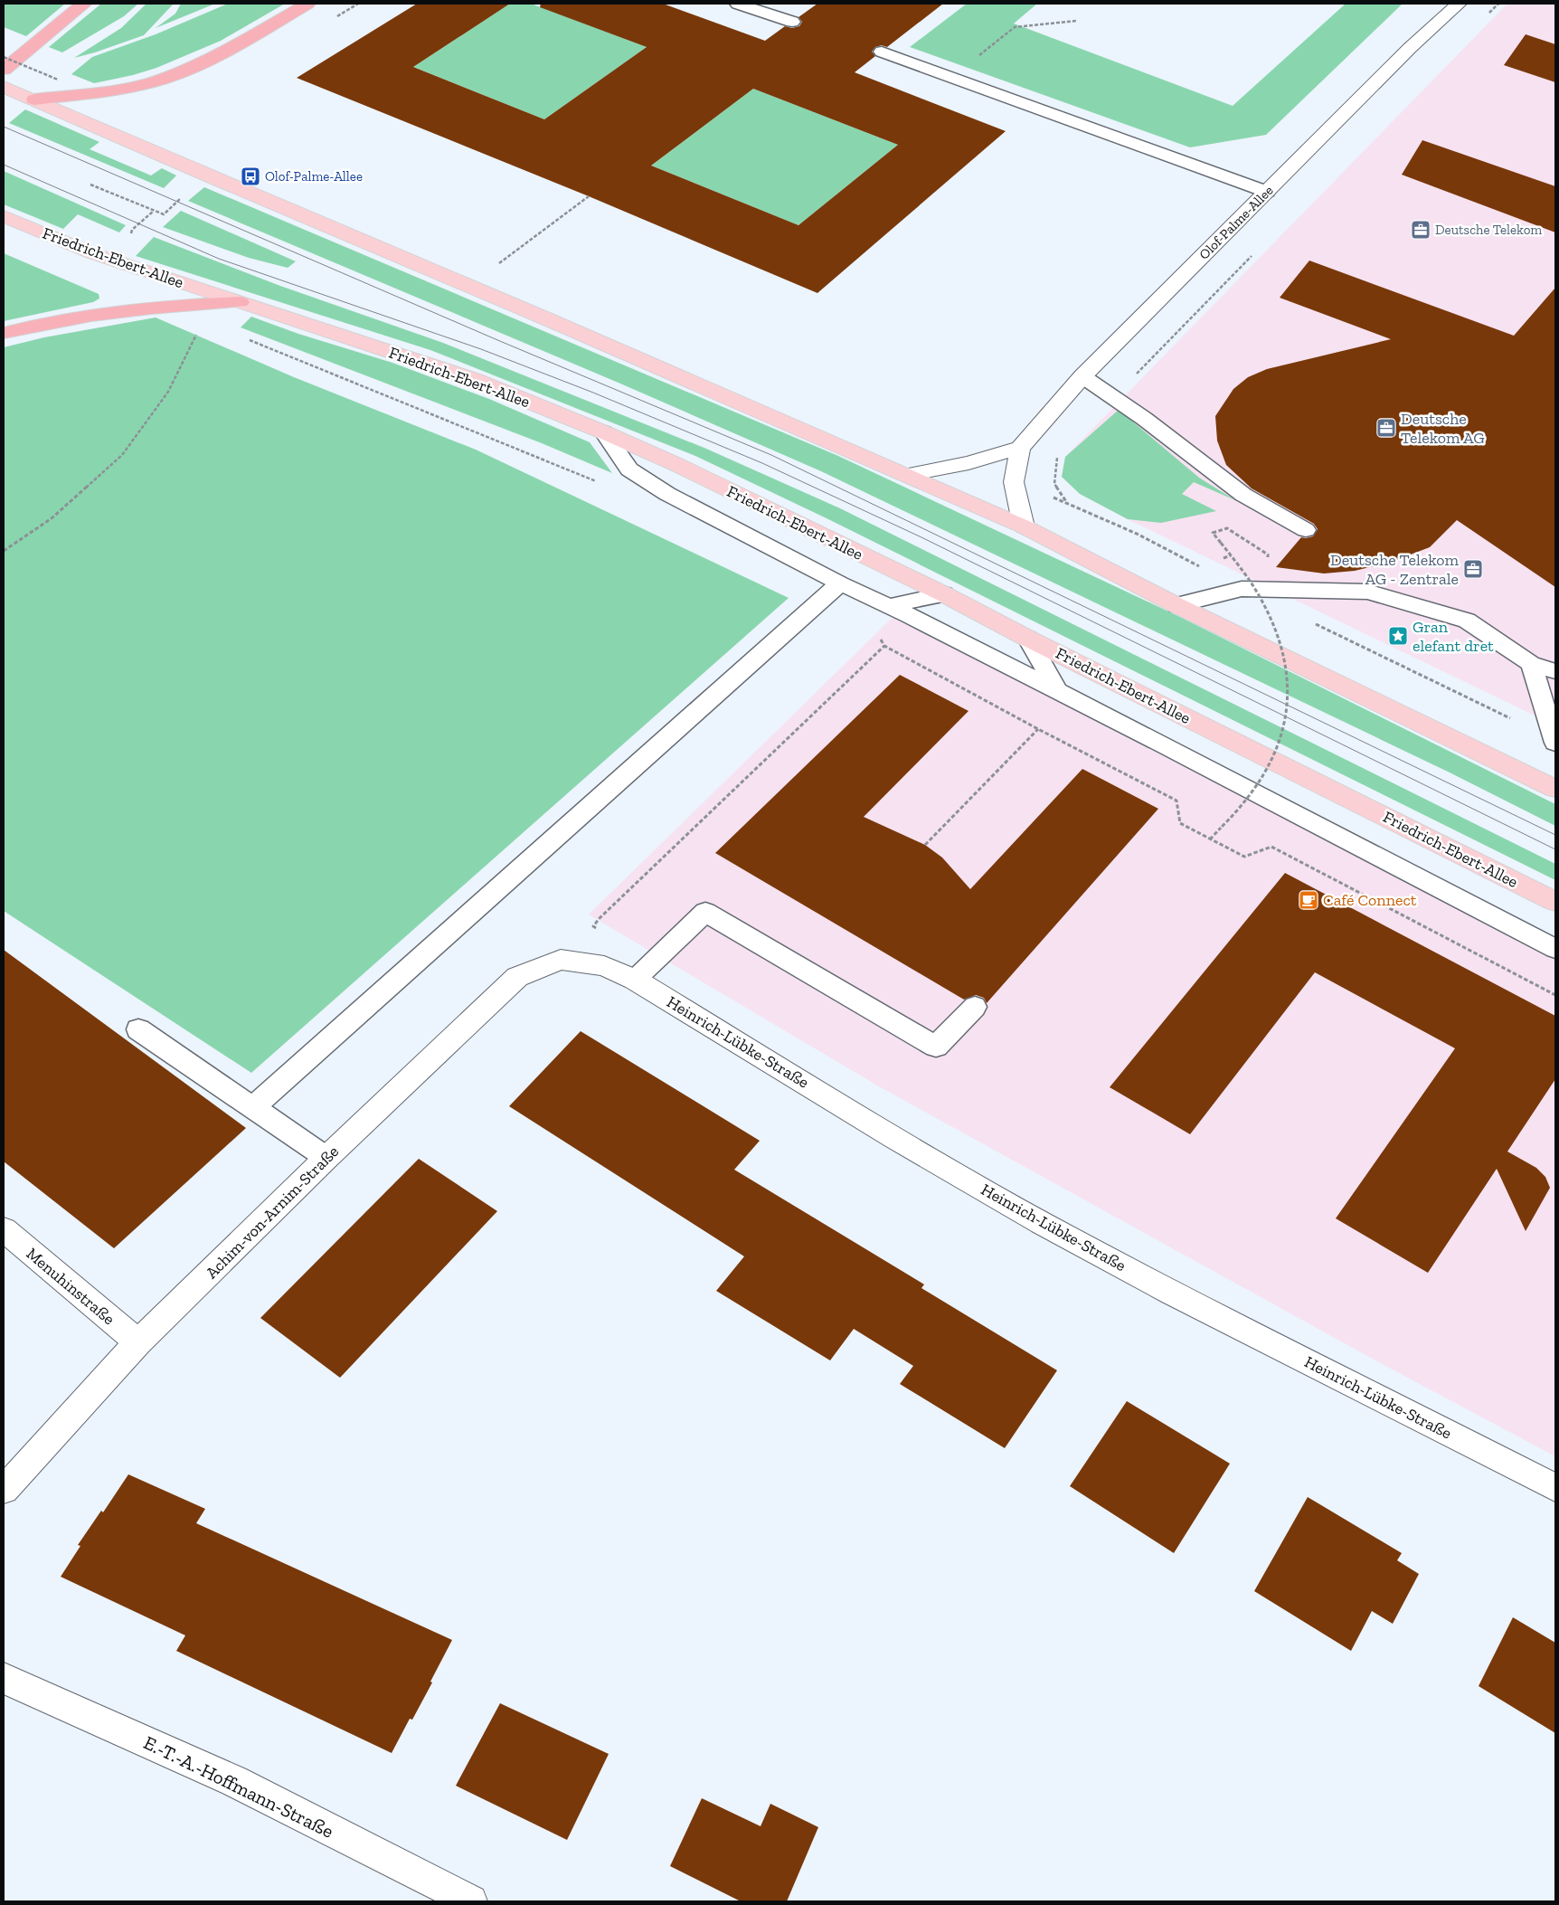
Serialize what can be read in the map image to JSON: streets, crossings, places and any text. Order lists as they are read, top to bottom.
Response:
{
  "streets": {
    "main road": ["Friedrich-Ebert-Allee"],
    "street": [
      "Olof-Palme-Allee",
      "Heinrich-Lübke-Straße",
      "Achim-von-Arnim-Straße",
      "Menuhinstraße",
      "E.-T.-A.-Hoffmann-Straße"
    ]
  },
  "crossings": [
    ["Heinrich-Lübke-Straße", "Achim-von-Arnim-Straße"],
    ["Achim-von-Arnim-Straße", "Menuhinstraße"]
  ],
  "places": {
    "bus stop": ["Olof-Palme-Allee"],
    "office": ["Deutsche Telekom", "Deutsche Telekom AG", "Deutsche Telekom AG - Zentrale"],
    "place": ["Gran elefant dret"],
    "cafe": ["Café Connect"]
  }
}
